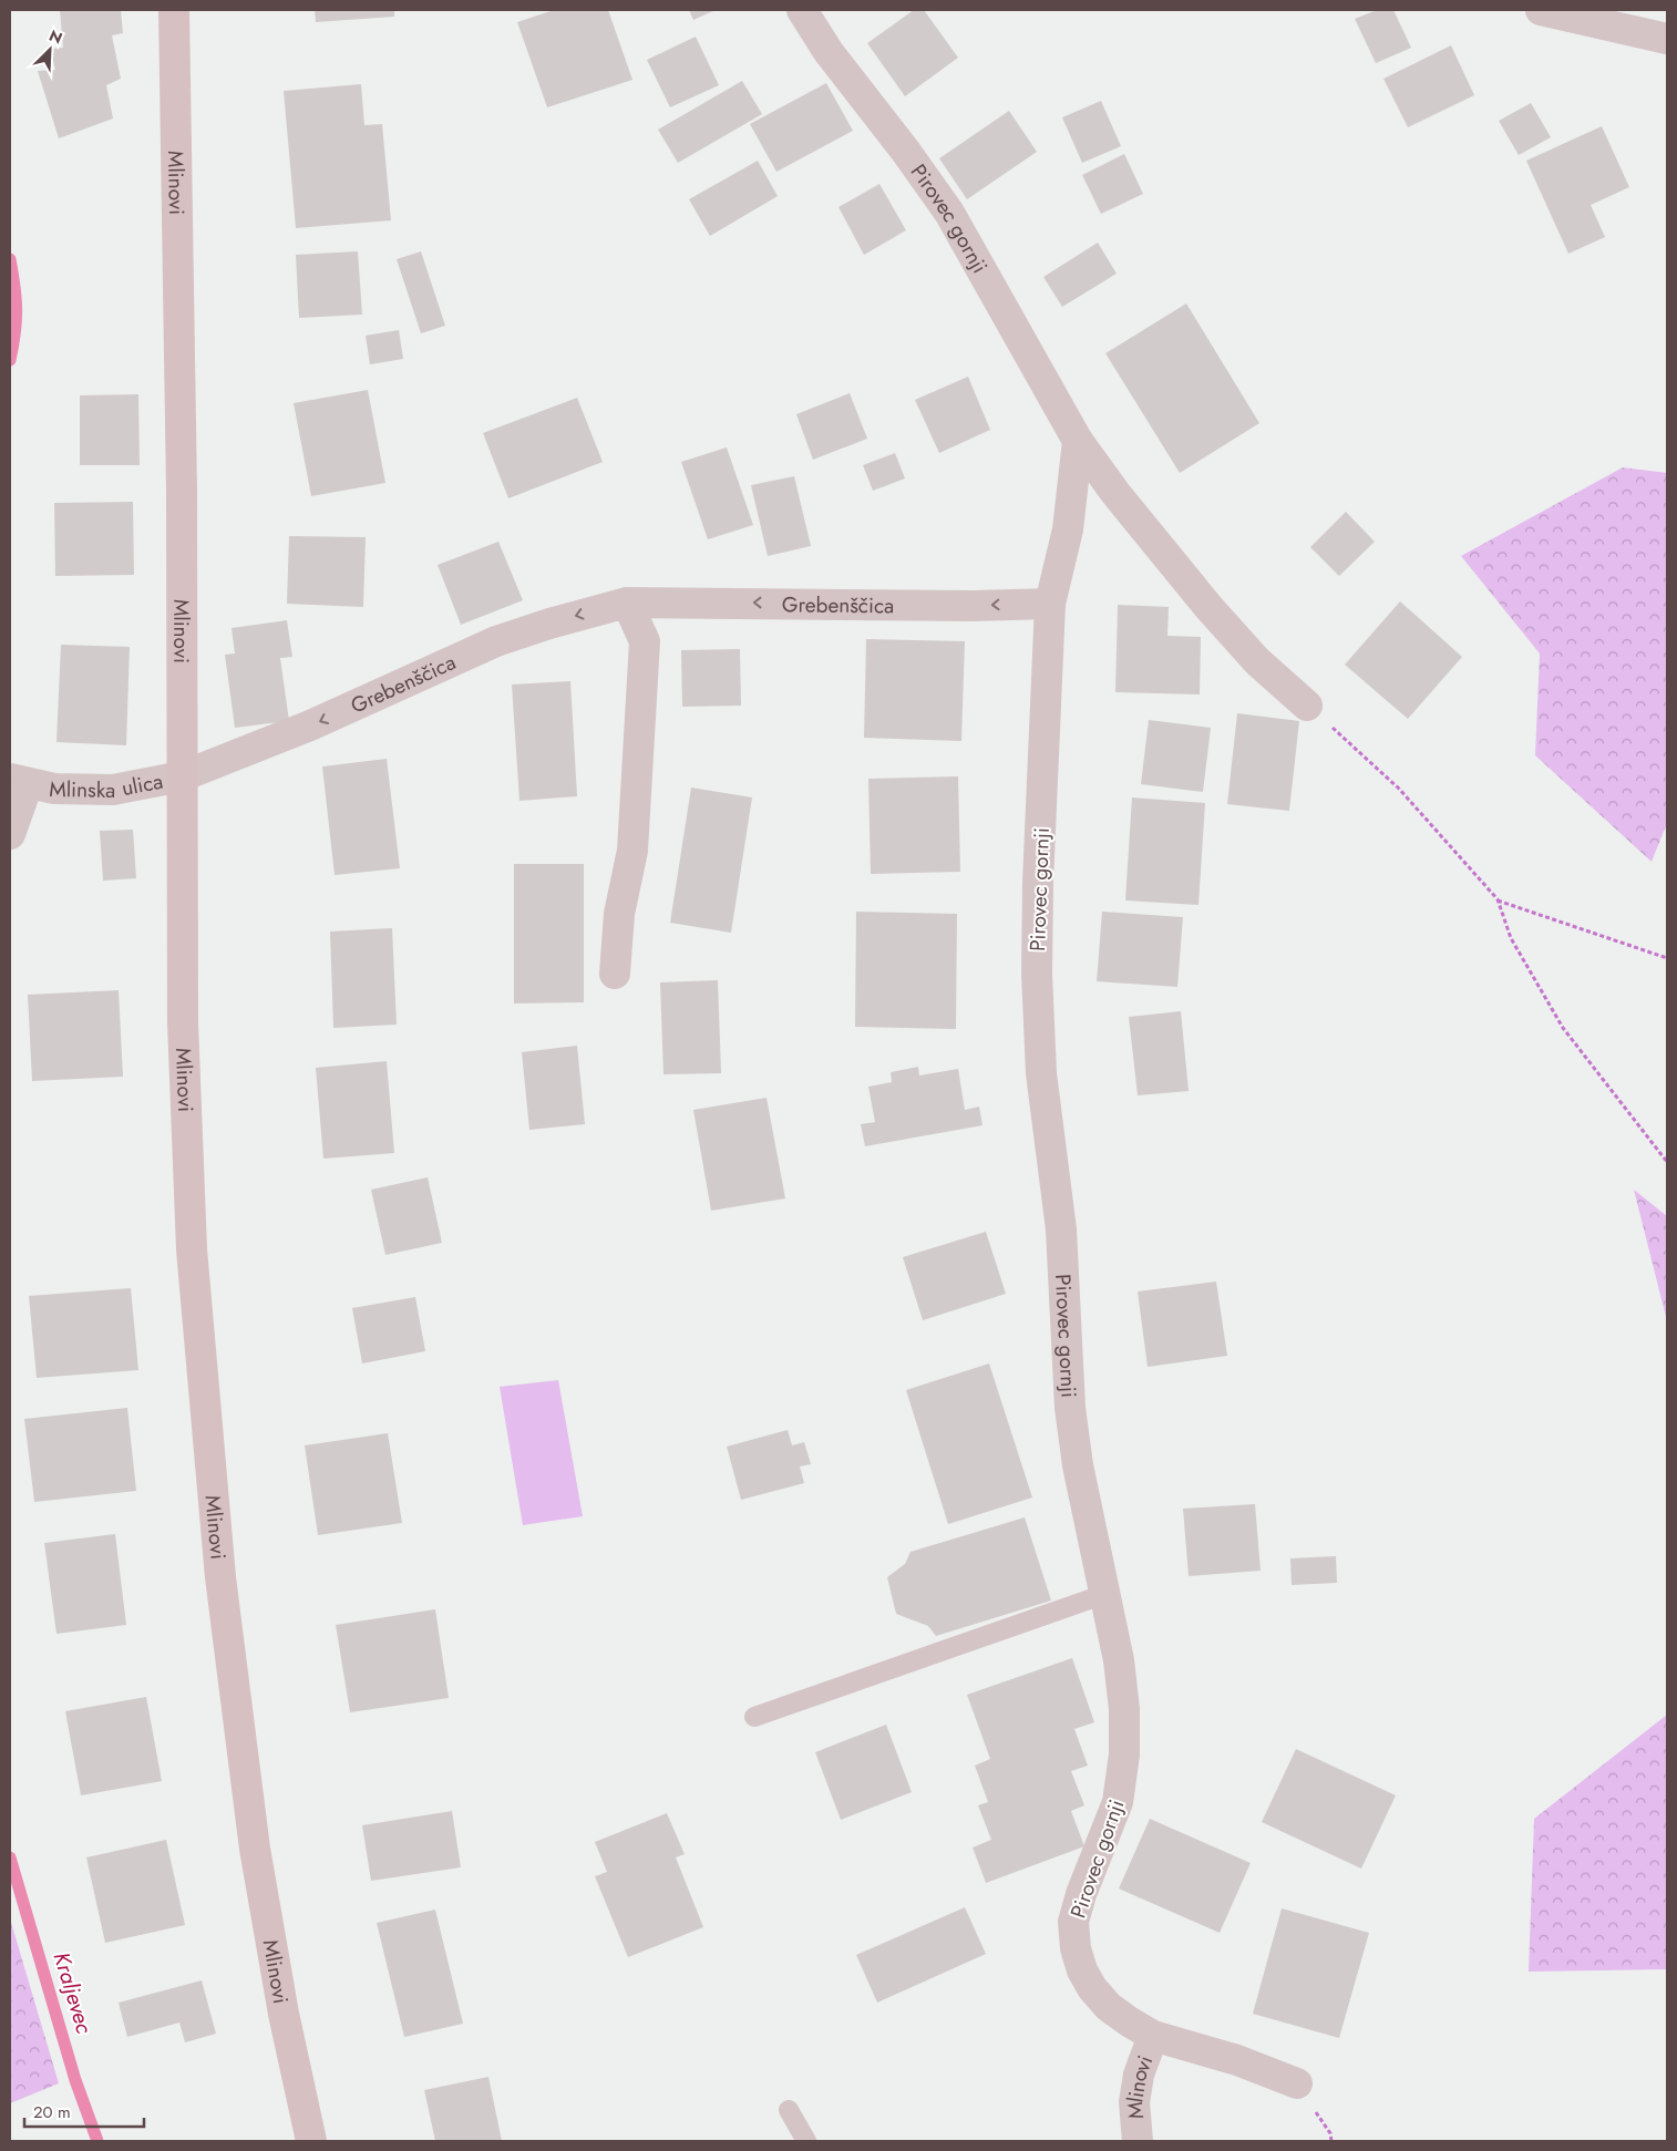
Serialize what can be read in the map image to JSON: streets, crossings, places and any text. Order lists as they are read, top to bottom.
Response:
{
  "streets": {
    "main road": ["Mlinovi"],
    "street": ["Pirovec gornji", "Grebenščica", "Mlinska ulica"]
  },
  "crossings": [
    ["Mlinovi", "Pirovec gornji"],
    ["Mlinovi", "Grebenščica"],
    ["Mlinovi", "Mlinska ulica"],
    ["Pirovec gornji", "Grebenščica"],
    ["Grebenščica", "Mlinska ulica"]
  ],
  "one_way": ["Grebenščica"],
  "water": ["Kraljevec"],
  "scale_bar": "20 m",
  "north": "top right"
}
